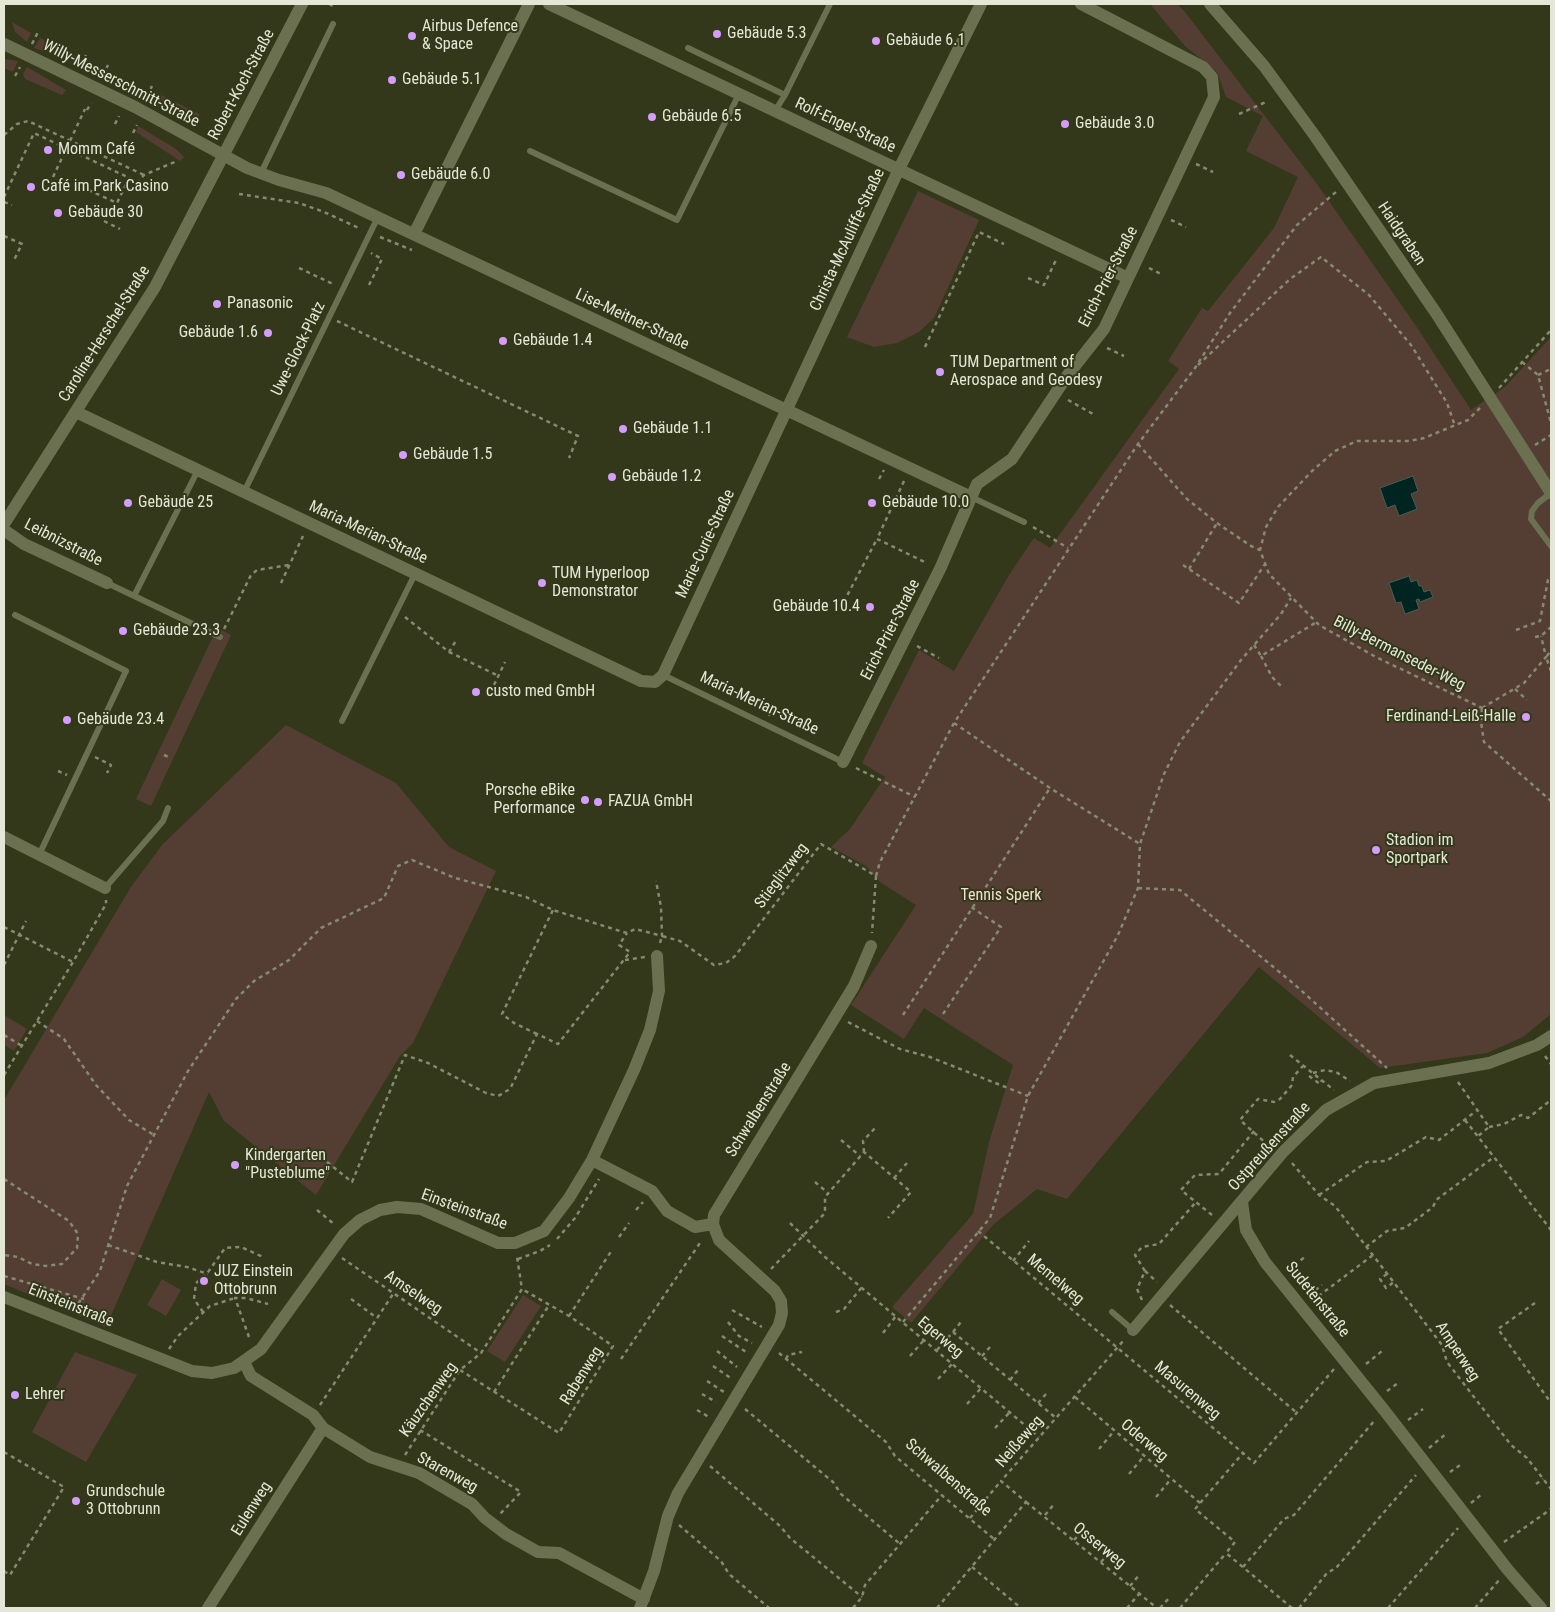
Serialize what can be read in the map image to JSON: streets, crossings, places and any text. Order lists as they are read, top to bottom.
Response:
{
  "streets": {
    "street": [
      "Willy-Messerschmitt-Straße",
      "Robert-Koch-Straße",
      "Rolf-Engel-Straße",
      "Haidgraben",
      "Christa-McAuliffe-Straße",
      "Erich-Prier-Straße",
      "Lise-Meitner-Straße",
      "Caroline-Herschel-Straße",
      "Maria-Merian-Straße",
      "Leibnizstraße",
      "Marie-Curie-Straße",
      "Schwalbenstraße",
      "Ostpreußenstraße",
      "Einsteinstraße",
      "Sudetenstraße",
      "Starenweg",
      "Eulenweg"
    ],
    "lane": ["Uwe-Glock-Platz"],
    "path": [
      "Billy-Bermanseder-Weg",
      "Stieglitzweg",
      "Memelweg",
      "Amselweg",
      "Egerweg",
      "Amperweg",
      "Rabenweg",
      "Masurenweg",
      "Käuzchenweg",
      "Oderweg",
      "Neißeweg",
      "Osserweg"
    ]
  },
  "crossings": [
    ["Willy-Messerschmitt-Straße", "Robert-Koch-Straße"],
    ["Willy-Messerschmitt-Straße", "Lise-Meitner-Straße"],
    ["Willy-Messerschmitt-Straße", "Caroline-Herschel-Straße"],
    ["Robert-Koch-Straße", "Lise-Meitner-Straße"],
    ["Robert-Koch-Straße", "Caroline-Herschel-Straße"],
    ["Rolf-Engel-Straße", "Christa-McAuliffe-Straße"],
    ["Rolf-Engel-Straße", "Erich-Prier-Straße"],
    ["Christa-McAuliffe-Straße", "Lise-Meitner-Straße"],
    ["Christa-McAuliffe-Straße", "Marie-Curie-Straße"],
    ["Erich-Prier-Straße", "Lise-Meitner-Straße"],
    ["Erich-Prier-Straße", "Maria-Merian-Straße"],
    ["Lise-Meitner-Straße", "Caroline-Herschel-Straße"],
    ["Lise-Meitner-Straße", "Uwe-Glock-Platz"],
    ["Lise-Meitner-Straße", "Marie-Curie-Straße"],
    ["Caroline-Herschel-Straße", "Maria-Merian-Straße"],
    ["Uwe-Glock-Platz", "Maria-Merian-Straße"],
    ["Maria-Merian-Straße", "Marie-Curie-Straße"],
    ["Ostpreußenstraße", "Sudetenstraße"],
    ["Ostpreußenstraße", "Amperweg"],
    ["Ostpreußenstraße", "Neißeweg"],
    ["Einsteinstraße", "Amselweg"],
    ["Einsteinstraße", "Starenweg"],
    ["Memelweg", "Masurenweg"],
    ["Memelweg", "Neißeweg"],
    ["Amselweg", "Käuzchenweg"],
    ["Egerweg", "Neißeweg"],
    ["Rabenweg", "Käuzchenweg"],
    ["Masurenweg", "Neißeweg"],
    ["Käuzchenweg", "Starenweg"],
    ["Oderweg", "Neißeweg"],
    ["Neißeweg", "Osserweg"],
    ["Starenweg", "Eulenweg"]
  ],
  "parks": ["Tennis Sperk"],
  "places": [
    "Gebäude 5.3",
    "Airbus Defence & Space",
    "Gebäude 6.1",
    "Gebäude 5.1",
    "Gebäude 6.5",
    "Gebäude 3.0",
    "Momm Café",
    "Gebäude 6.0",
    "Café im Park Casino",
    "Gebäude 30",
    "Panasonic",
    "Gebäude 1.6",
    "Gebäude 1.4",
    "TUM Department of Aerospace and Geodesy",
    "Gebäude 1.1",
    "Gebäude 1.5",
    "Gebäude 1.2",
    "Gebäude 25",
    "Gebäude 10.0",
    "TUM Hyperloop Demonstrator",
    "Gebäude 10.4",
    "Gebäude 23.3",
    "custo med GmbH",
    "Ferdinand-Leiß-Halle",
    "Gebäude 23.4",
    "Porsche eBike Performance",
    "FAZUA GmbH",
    "Stadion im Sportpark",
    "Kindergarten \"Pusteblume\"",
    "JUZ Einstein Ottobrunn",
    "Lehrer",
    "Grundschule 3 Ottobrunn"
  ]
}
